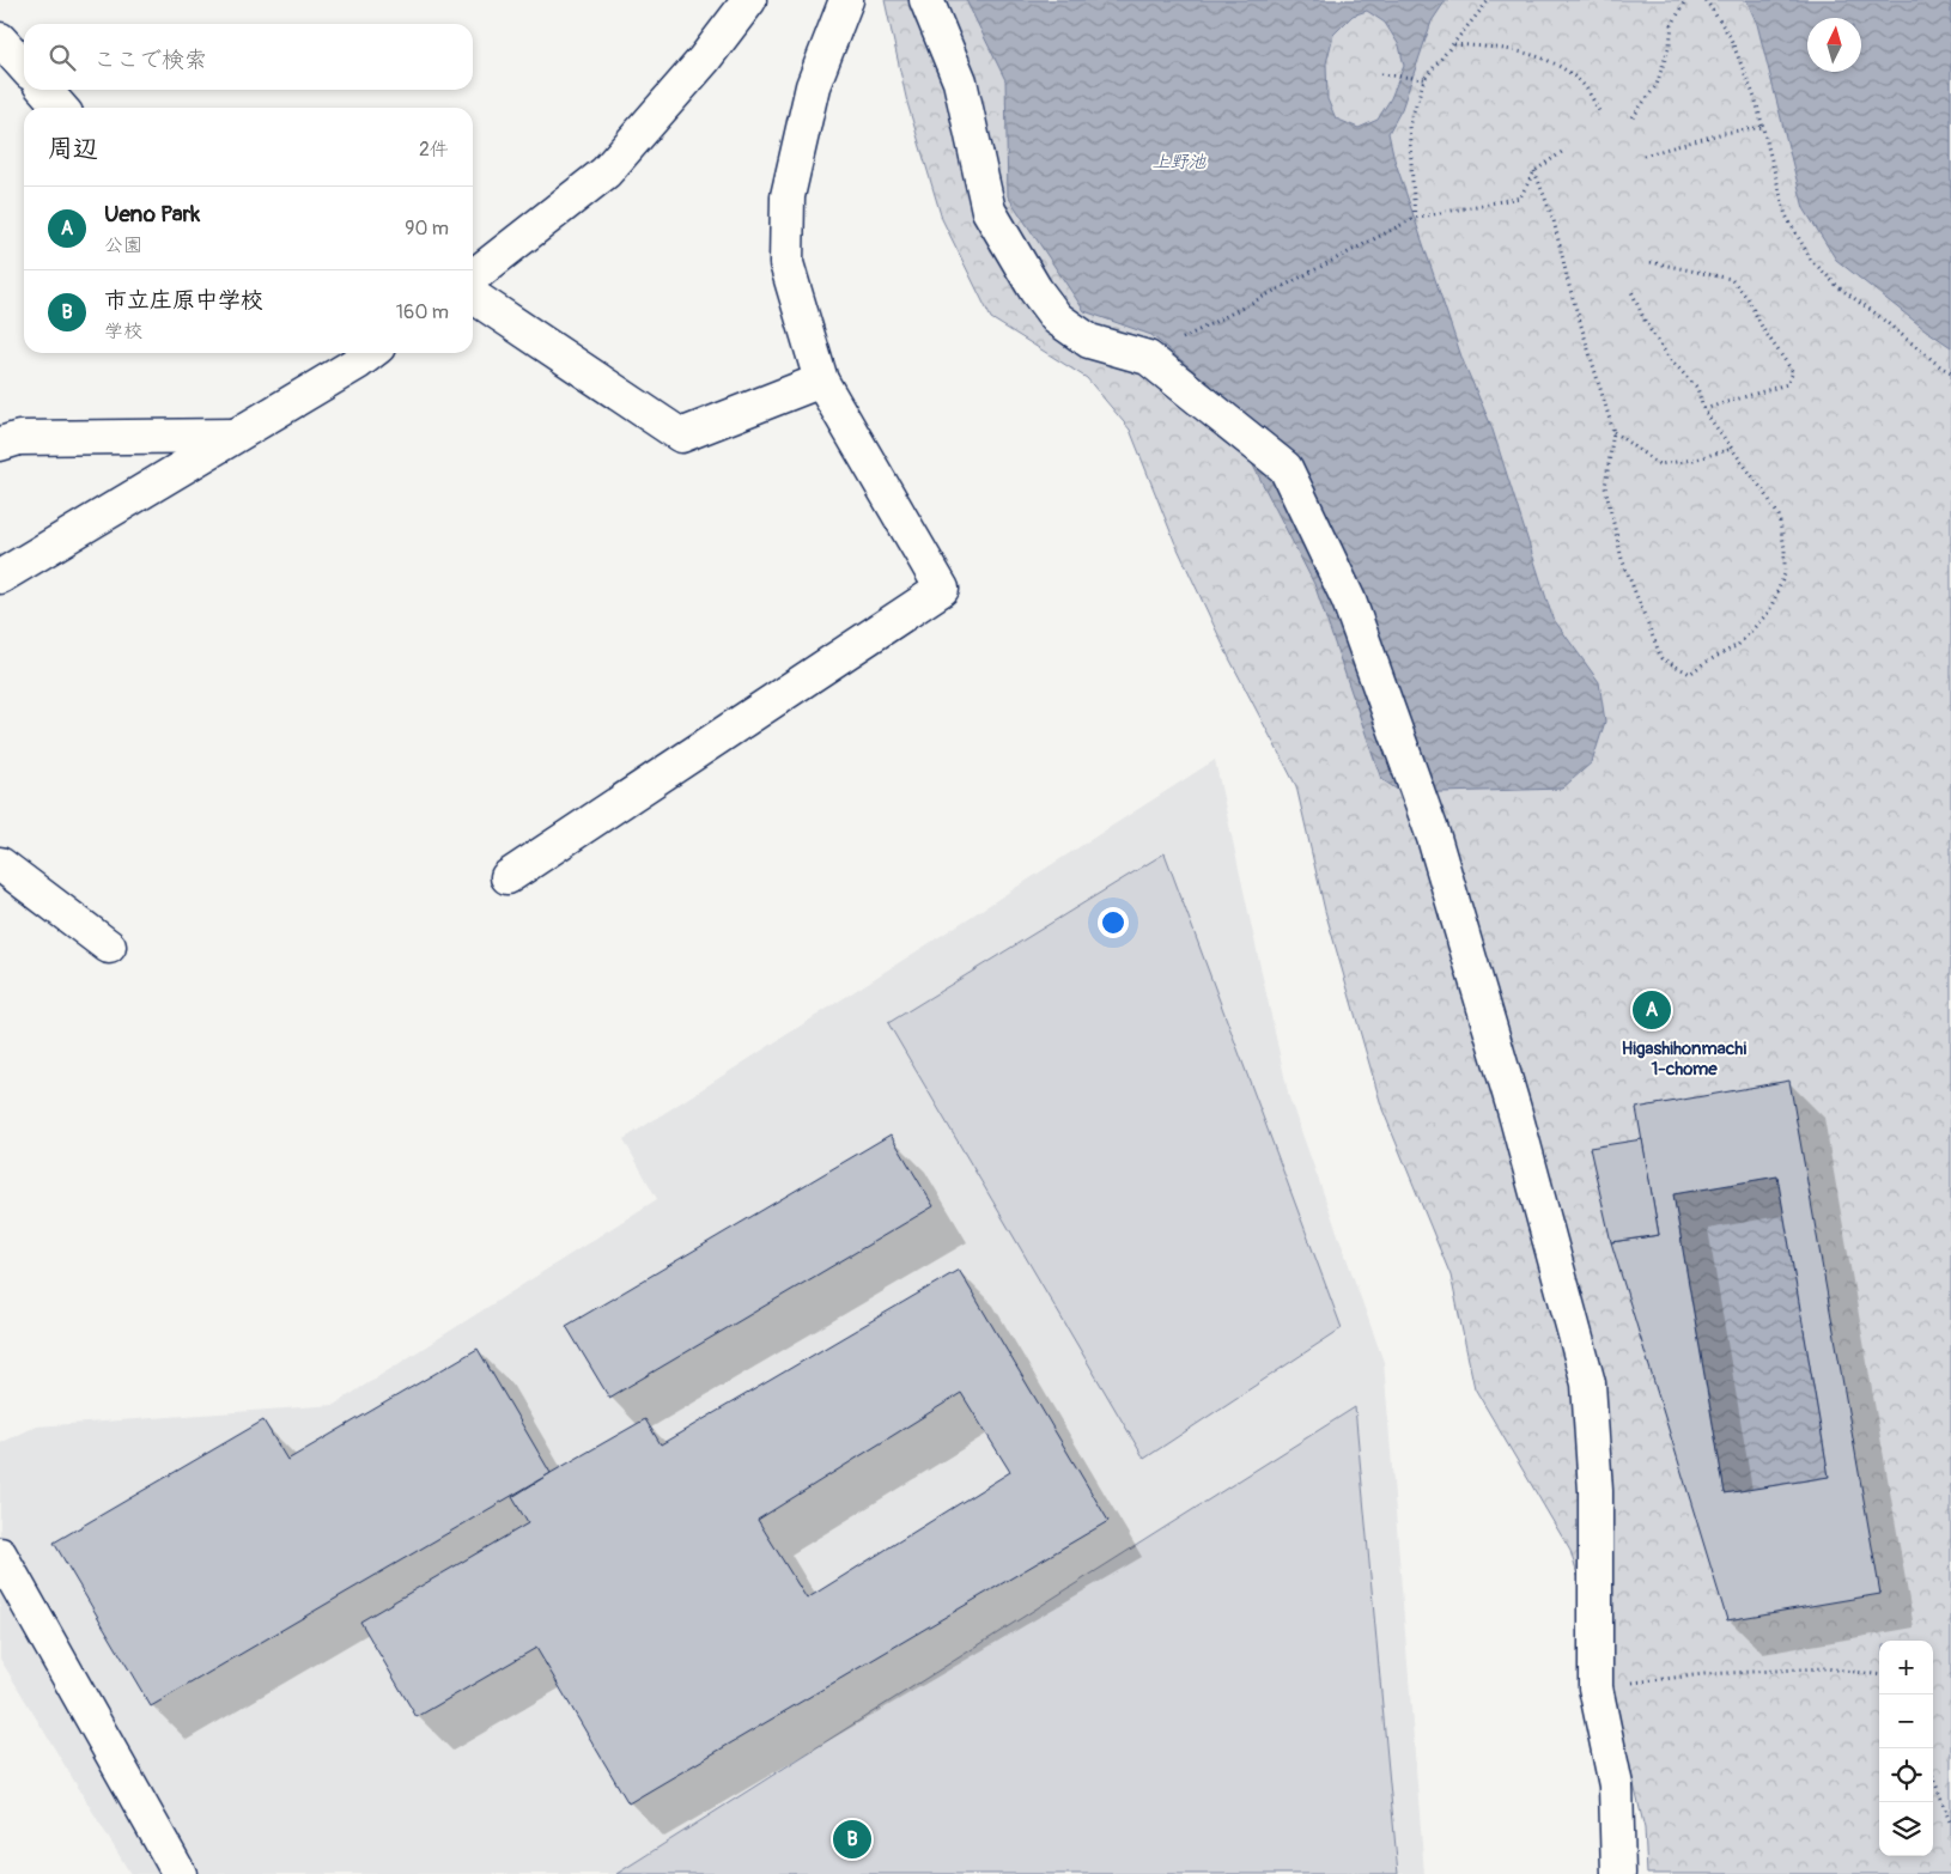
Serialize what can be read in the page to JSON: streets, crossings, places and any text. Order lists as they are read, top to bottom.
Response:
{
  "districts": ["Higashihonmachi 1-chome"],
  "water": ["上野池"],
  "north": "top",
  "page": {
    "search": "ここで検索",
    "heading": ["周辺", "2件"],
    "list": [
      {
        "mark": "A",
        "name": "Ueno Park",
        "note": "公園",
        "value": "90 m"
      },
      {
        "mark": "B",
        "name": "市立庄原中学校",
        "note": "学校",
        "value": "160 m"
      }
    ],
    "pins": ["A", "B"],
    "map_buttons": ["+", "−"]
  }
}
